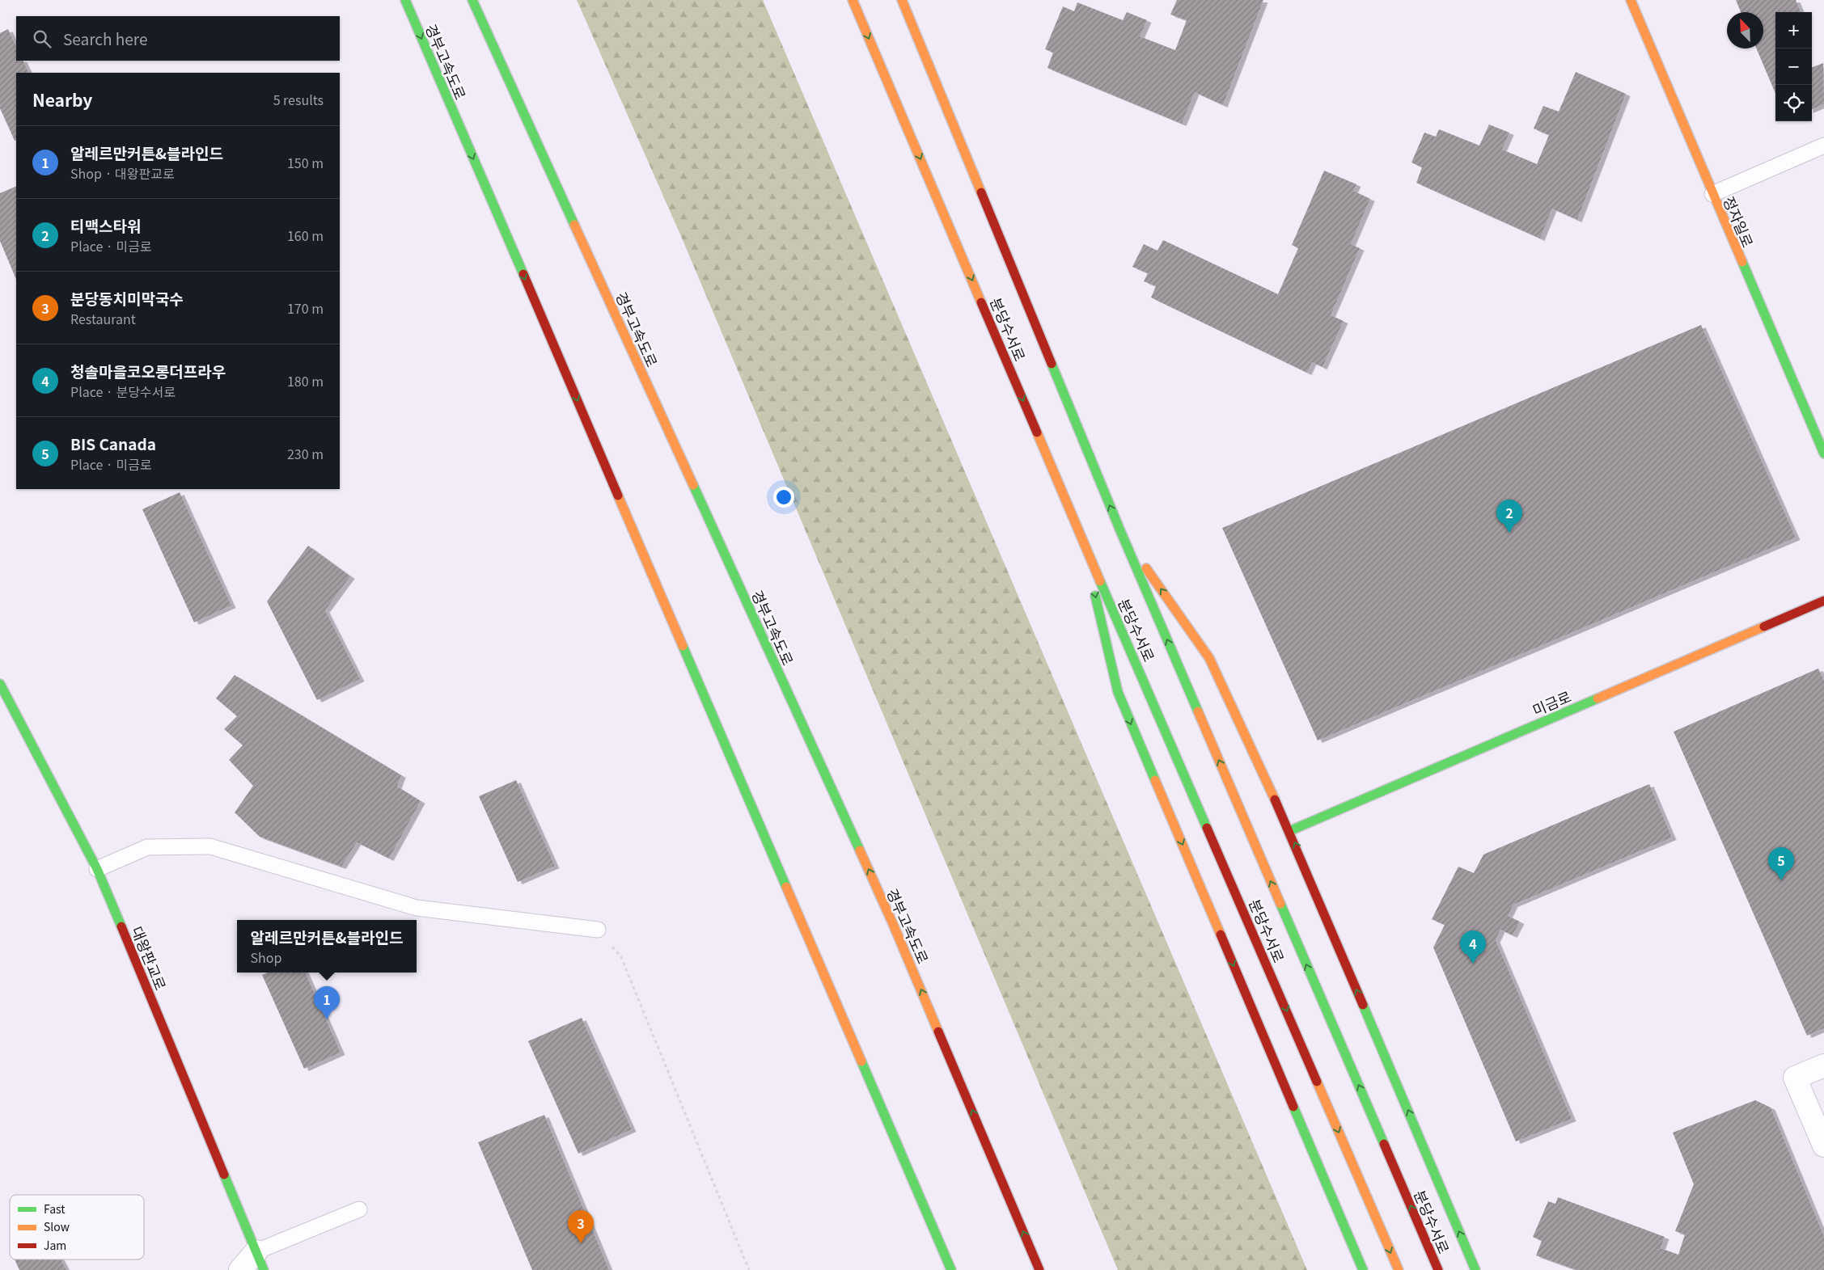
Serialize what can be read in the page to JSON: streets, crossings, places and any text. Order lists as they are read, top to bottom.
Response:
{
  "streets": {
    "main road": [
      "경부고속도로",
      "정자일로",
      "분당수서로",
      "미금로",
      "대왕판교로"
    ]
  },
  "legend": ["Fast", "Slow", "Jam"],
  "north": "top left",
  "page": {
    "map_buttons": ["+", "−"],
    "search": "Search here",
    "heading": ["Nearby", "5 results"],
    "list": [
      {
        "mark": "1",
        "name": "알레르만커튼&블라인드",
        "note": "Shop · 대왕판교로",
        "value": "150 m"
      },
      {
        "mark": "2",
        "name": "티맥스타워",
        "note": "Place · 미금로",
        "value": "160 m"
      },
      {
        "mark": "3",
        "name": "분당동치미막국수",
        "note": "Restaurant",
        "value": "170 m"
      },
      {
        "mark": "4",
        "name": "청솔마을코오롱더프라우",
        "note": "Place · 분당수서로",
        "value": "180 m"
      },
      {
        "mark": "5",
        "name": "BIS Canada",
        "note": "Place · 미금로",
        "value": "230 m"
      }
    ],
    "pins": [
      "2",
      "5",
      "4",
      "1",
      "3"
    ],
    "popup": ["알레르만커튼&블라인드", "Shop"]
  }
}
